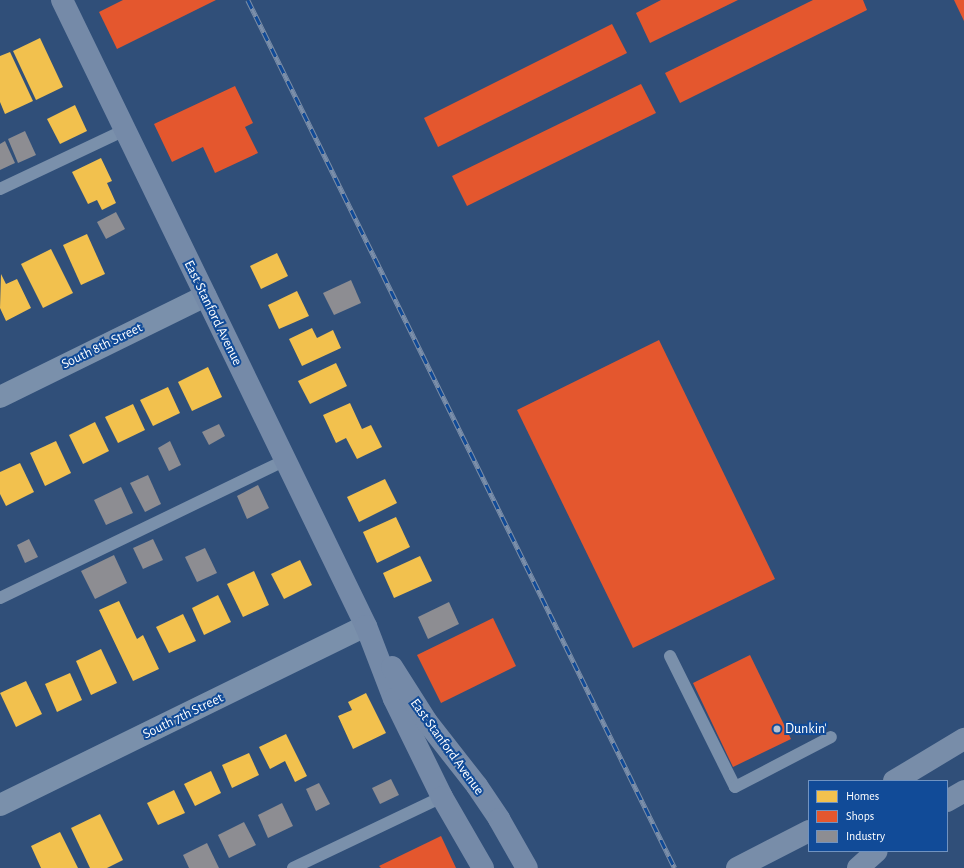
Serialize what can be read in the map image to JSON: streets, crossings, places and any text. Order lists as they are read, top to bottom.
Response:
{
  "streets": {
    "main road": ["East Stanford Avenue"],
    "street": ["South 8th Street", "South 7th Street"]
  },
  "crossings": [
    ["East Stanford Avenue", "South 8th Street"],
    ["East Stanford Avenue", "South 7th Street"]
  ],
  "places": ["Dunkin'"],
  "legend": ["Homes", "Shops", "Industry"]
}
